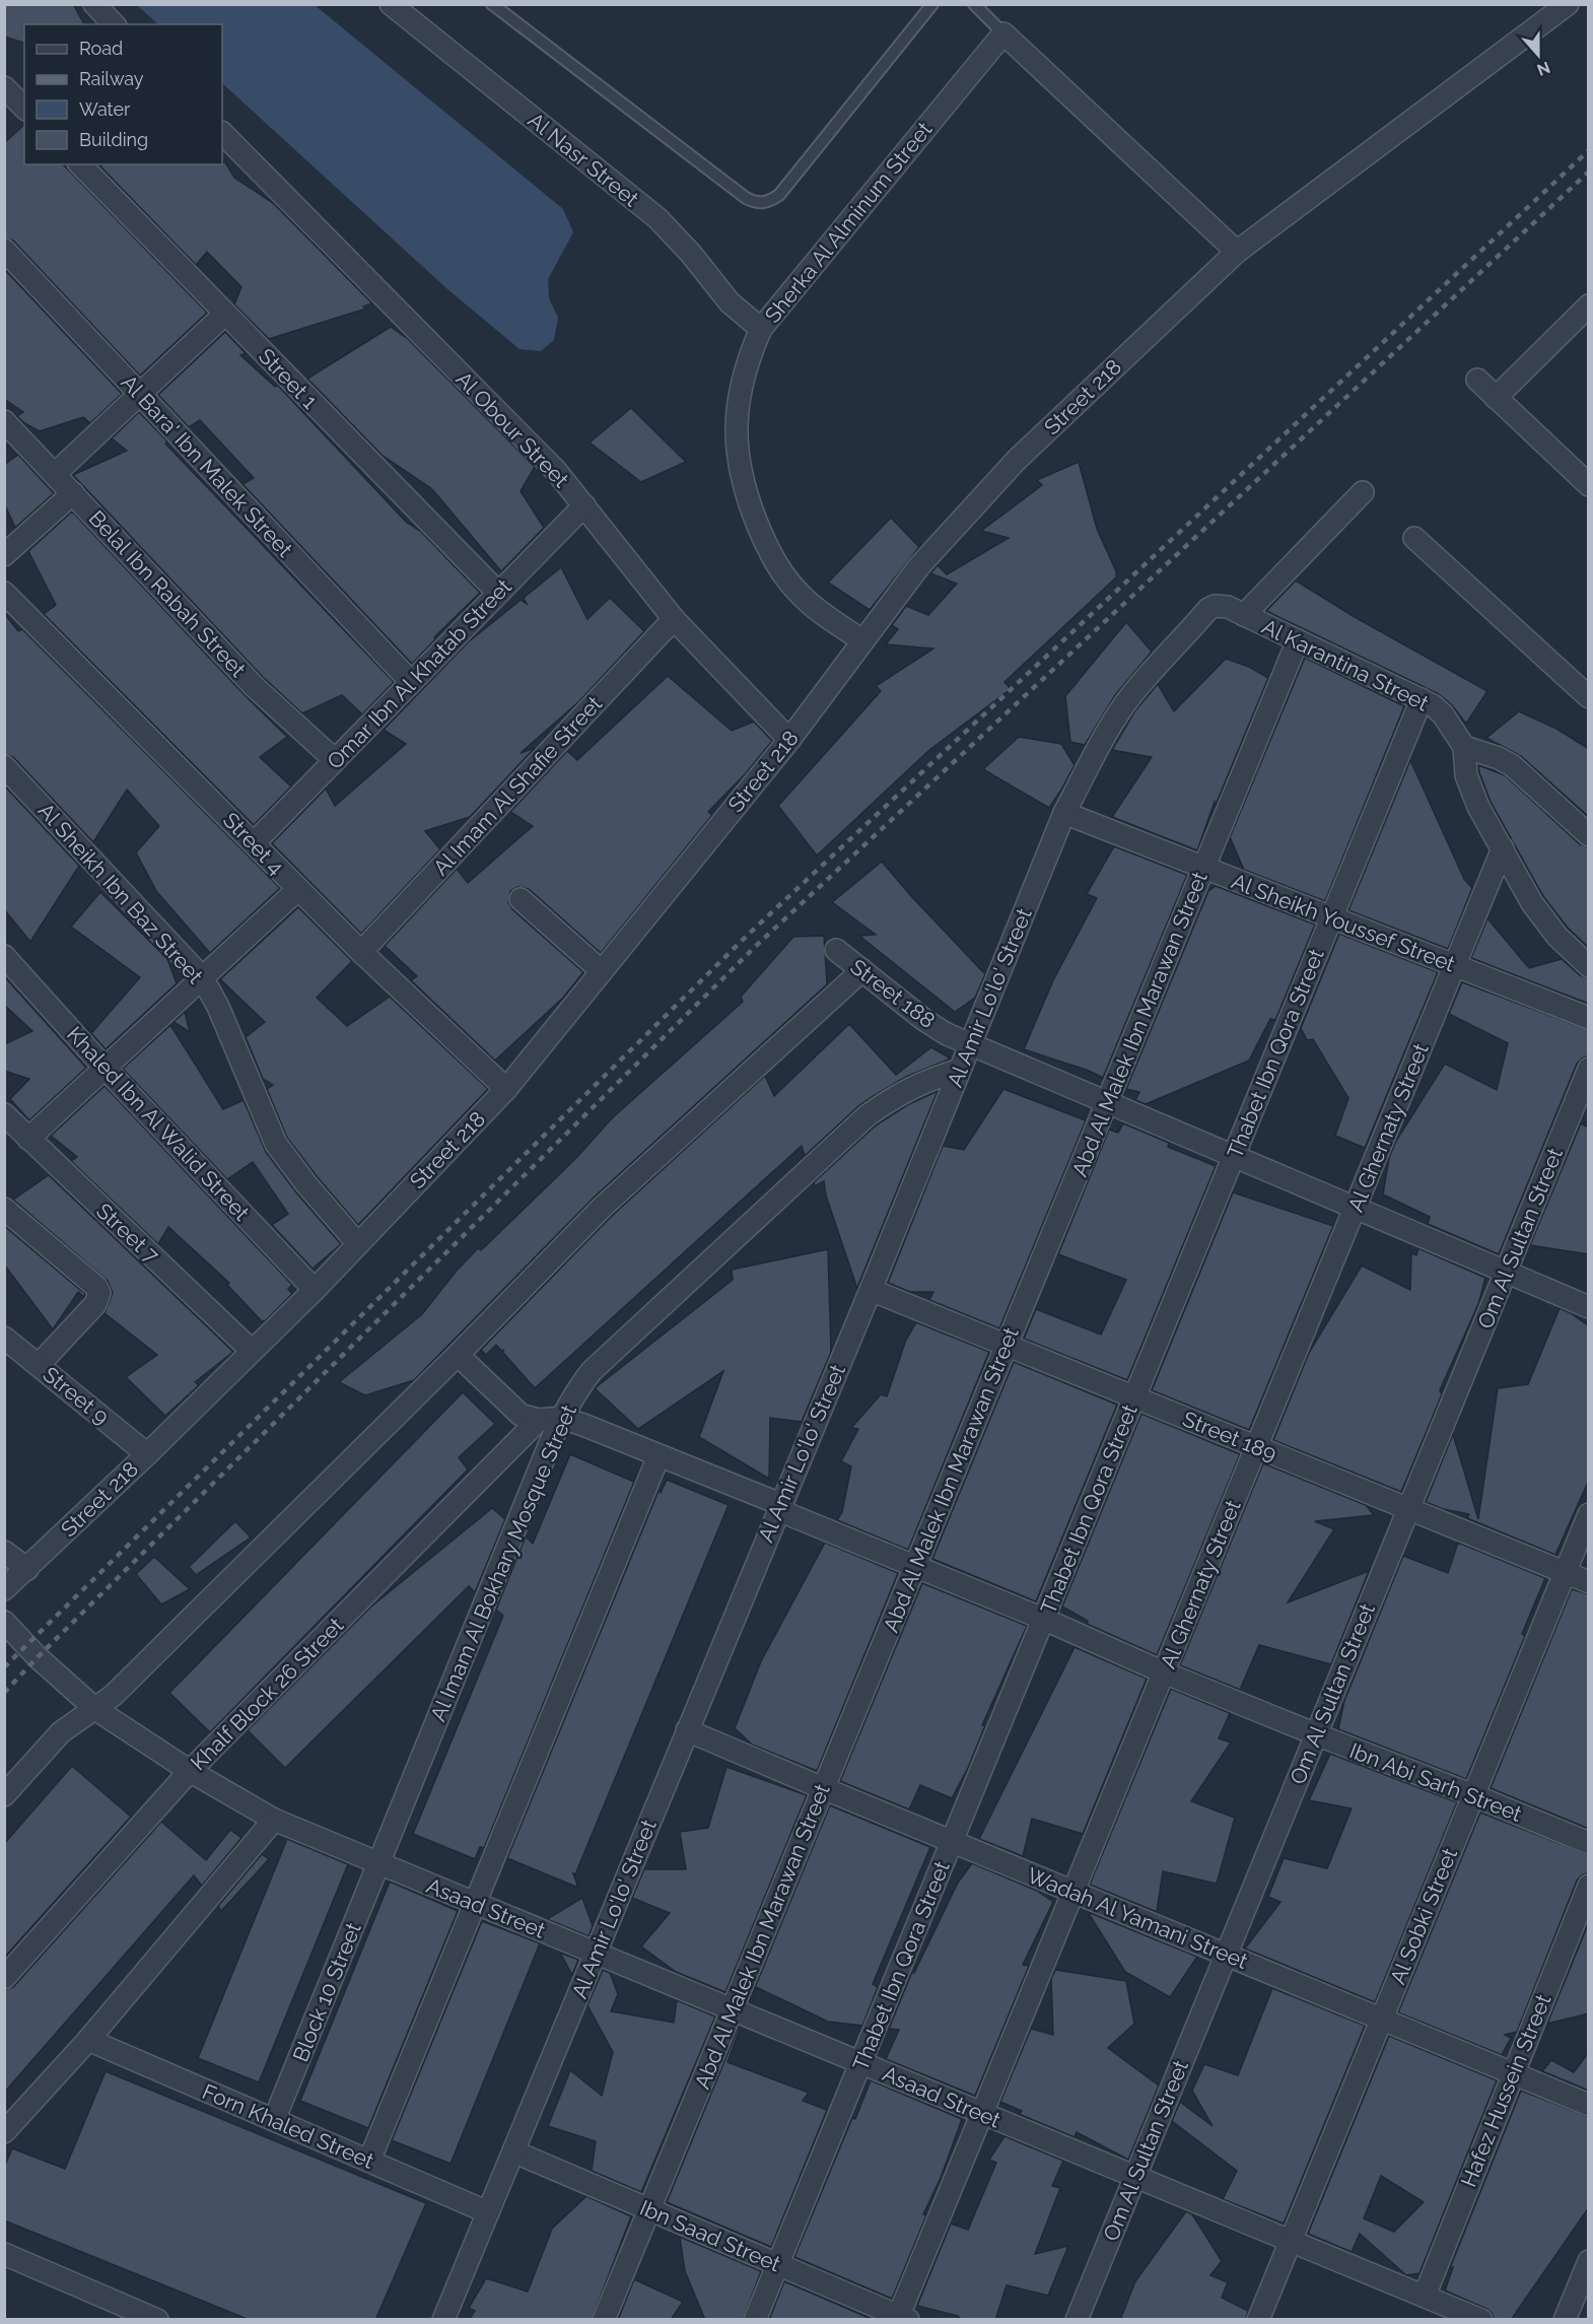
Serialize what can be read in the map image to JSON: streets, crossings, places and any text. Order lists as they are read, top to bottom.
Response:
{
  "streets": {
    "street": [
      "Al Nasr Street",
      "Sherka Al Alminum Street",
      "Street 1",
      "Street 218",
      "Al Obour Street",
      "Al Bara' Ibn Malek Street",
      "Belal Ibn Rabah Street",
      "Al Karantina Street",
      "Omar Ibn Al Khatab Street",
      "Al Imam Al Shafie Street",
      "Street 4",
      "Al Sheikh Ibn Baz Street",
      "Al Sheikh Youssef Street",
      "Street 188",
      "Al Amir Lo'lo' Street",
      "Abd Al Malek Ibn Marawan Street",
      "Thabet Ibn Qora Street",
      "Khaled Ibn Al Walid Street",
      "Al Ghernaty Street",
      "Street 7",
      "Om Al Sultan Street",
      "Street 9",
      "Street 189",
      "Al Imam Al Bokhary Mosque Street",
      "Khalf Block 26 Street",
      "Ibn Abi Sarh Street",
      "Asaad Street",
      "Al Sobki Street",
      "Wadah Al Yamani Street",
      "Block 10 Street",
      "Hafez Hussein Street",
      "Forn Khaled Street",
      "Ibn Saad Street"
    ]
  },
  "crossings": [
    ["Al Nasr Street", "Sherka Al Alminum Street"],
    ["Sherka Al Alminum Street", "Street 218"],
    ["Street 1", "Omar Ibn Al Khatab Street"],
    ["Street 218", "Al Obour Street"],
    ["Street 218", "Street 4"],
    ["Street 218", "Al Sheikh Ibn Baz Street"],
    ["Street 218", "Khaled Ibn Al Walid Street"],
    ["Street 218", "Street 7"],
    ["Street 218", "Street 9"],
    ["Al Obour Street", "Omar Ibn Al Khatab Street"],
    ["Al Obour Street", "Al Imam Al Shafie Street"],
    ["Al Bara' Ibn Malek Street", "Omar Ibn Al Khatab Street"],
    ["Belal Ibn Rabah Street", "Omar Ibn Al Khatab Street"],
    ["Al Karantina Street", "Al Amir Lo'lo' Street"],
    ["Al Karantina Street", "Abd Al Malek Ibn Marawan Street"],
    ["Al Karantina Street", "Thabet Ibn Qora Street"],
    ["Omar Ibn Al Khatab Street", "Street 4"],
    ["Al Imam Al Shafie Street", "Street 4"],
    ["Al Sheikh Youssef Street", "Al Amir Lo'lo' Street"],
    ["Al Sheikh Youssef Street", "Abd Al Malek Ibn Marawan Street"],
    ["Al Sheikh Youssef Street", "Thabet Ibn Qora Street"],
    ["Al Sheikh Youssef Street", "Al Ghernaty Street"],
    ["Street 188", "Al Amir Lo'lo' Street"],
    ["Street 188", "Abd Al Malek Ibn Marawan Street"],
    ["Street 188", "Thabet Ibn Qora Street"],
    ["Street 188", "Al Ghernaty Street"],
    ["Street 188", "Om Al Sultan Street"],
    ["Al Amir Lo'lo' Street", "Street 189"],
    ["Al Amir Lo'lo' Street", "Al Imam Al Bokhary Mosque Street"],
    ["Al Amir Lo'lo' Street", "Ibn Abi Sarh Street"],
    ["Al Amir Lo'lo' Street", "Asaad Street"],
    ["Al Amir Lo'lo' Street", "Wadah Al Yamani Street"],
    ["Al Amir Lo'lo' Street", "Forn Khaled Street"],
    ["Al Amir Lo'lo' Street", "Ibn Saad Street"],
    ["Abd Al Malek Ibn Marawan Street", "Street 189"],
    ["Abd Al Malek Ibn Marawan Street", "Ibn Abi Sarh Street"],
    ["Abd Al Malek Ibn Marawan Street", "Asaad Street"],
    ["Abd Al Malek Ibn Marawan Street", "Wadah Al Yamani Street"],
    ["Abd Al Malek Ibn Marawan Street", "Ibn Saad Street"],
    ["Thabet Ibn Qora Street", "Street 189"],
    ["Thabet Ibn Qora Street", "Ibn Abi Sarh Street"],
    ["Thabet Ibn Qora Street", "Asaad Street"],
    ["Thabet Ibn Qora Street", "Wadah Al Yamani Street"],
    ["Thabet Ibn Qora Street", "Ibn Saad Street"],
    ["Al Ghernaty Street", "Street 189"],
    ["Al Ghernaty Street", "Ibn Abi Sarh Street"],
    ["Al Ghernaty Street", "Asaad Street"],
    ["Al Ghernaty Street", "Wadah Al Yamani Street"],
    ["Al Ghernaty Street", "Ibn Saad Street"],
    ["Om Al Sultan Street", "Street 189"],
    ["Om Al Sultan Street", "Ibn Abi Sarh Street"],
    ["Om Al Sultan Street", "Asaad Street"],
    ["Om Al Sultan Street", "Wadah Al Yamani Street"],
    ["Street 189", "Al Sobki Street"],
    ["Al Imam Al Bokhary Mosque Street", "Ibn Abi Sarh Street"],
    ["Al Imam Al Bokhary Mosque Street", "Asaad Street"],
    ["Al Imam Al Bokhary Mosque Street", "Block 10 Street"],
    ["Khalf Block 26 Street", "Asaad Street"],
    ["Ibn Abi Sarh Street", "Al Sobki Street"],
    ["Asaad Street", "Al Sobki Street"],
    ["Asaad Street", "Block 10 Street"],
    ["Asaad Street", "Hafez Hussein Street"],
    ["Al Sobki Street", "Wadah Al Yamani Street"],
    ["Wadah Al Yamani Street", "Hafez Hussein Street"],
    ["Block 10 Street", "Forn Khaled Street"]
  ],
  "legend": [
    "Road",
    "Railway",
    "Water",
    "Building"
  ],
  "north": "bottom"
}
